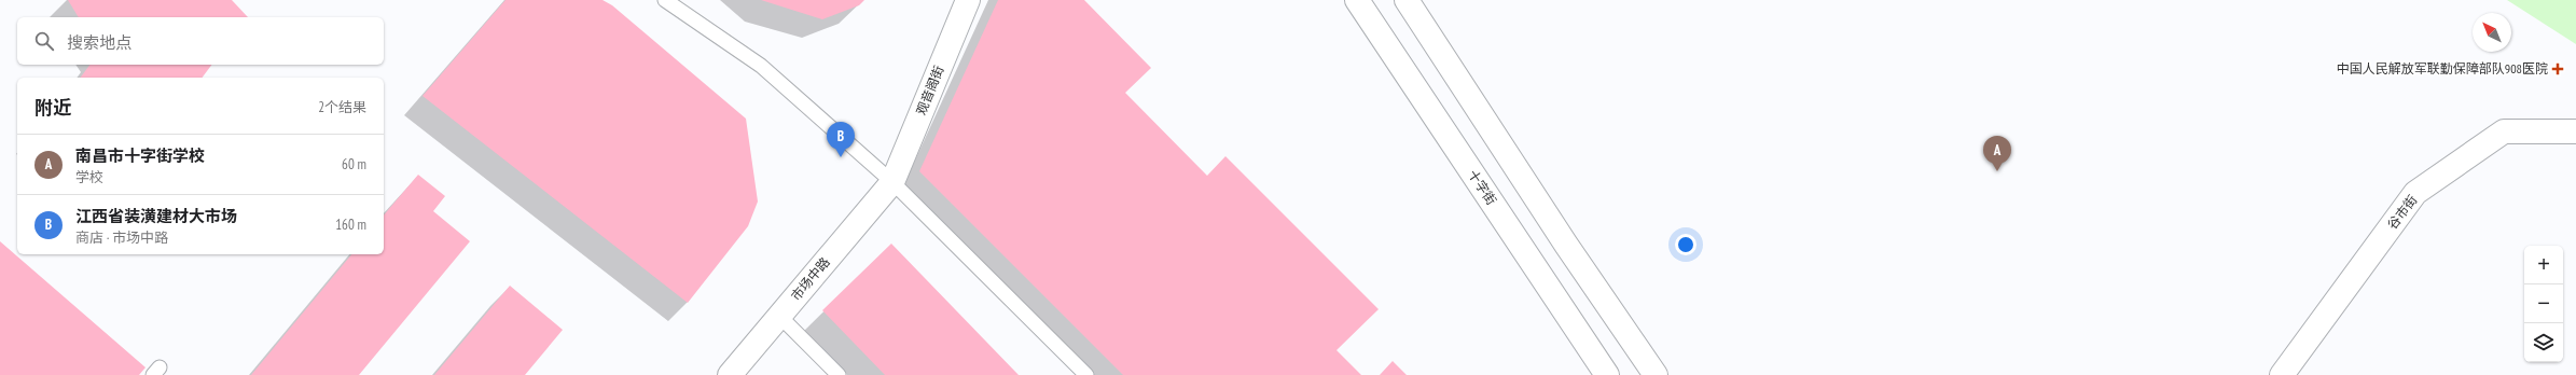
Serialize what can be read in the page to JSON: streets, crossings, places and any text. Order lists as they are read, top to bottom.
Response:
{
  "streets": {
    "main road": [
      "观音阁街",
      "十字街",
      "谷市街",
      "市场中路"
    ]
  },
  "crossings": [
    ["观音阁街", "市场中路"]
  ],
  "places": {
    "health": ["中国人民解放军联勤保障部队908医院"]
  },
  "north": "top left",
  "page": {
    "search": "搜索地点",
    "heading": ["附近", "2个结果"],
    "pins": ["B", "A"],
    "list": [
      {
        "mark": "A",
        "name": "南昌市十字街学校",
        "note": "学校",
        "value": "60 m"
      },
      {
        "mark": "B",
        "name": "江西省装潢建材大市场",
        "note": "商店 · 市场中路",
        "value": "160 m"
      }
    ],
    "map_buttons": ["+", "−"]
  }
}
